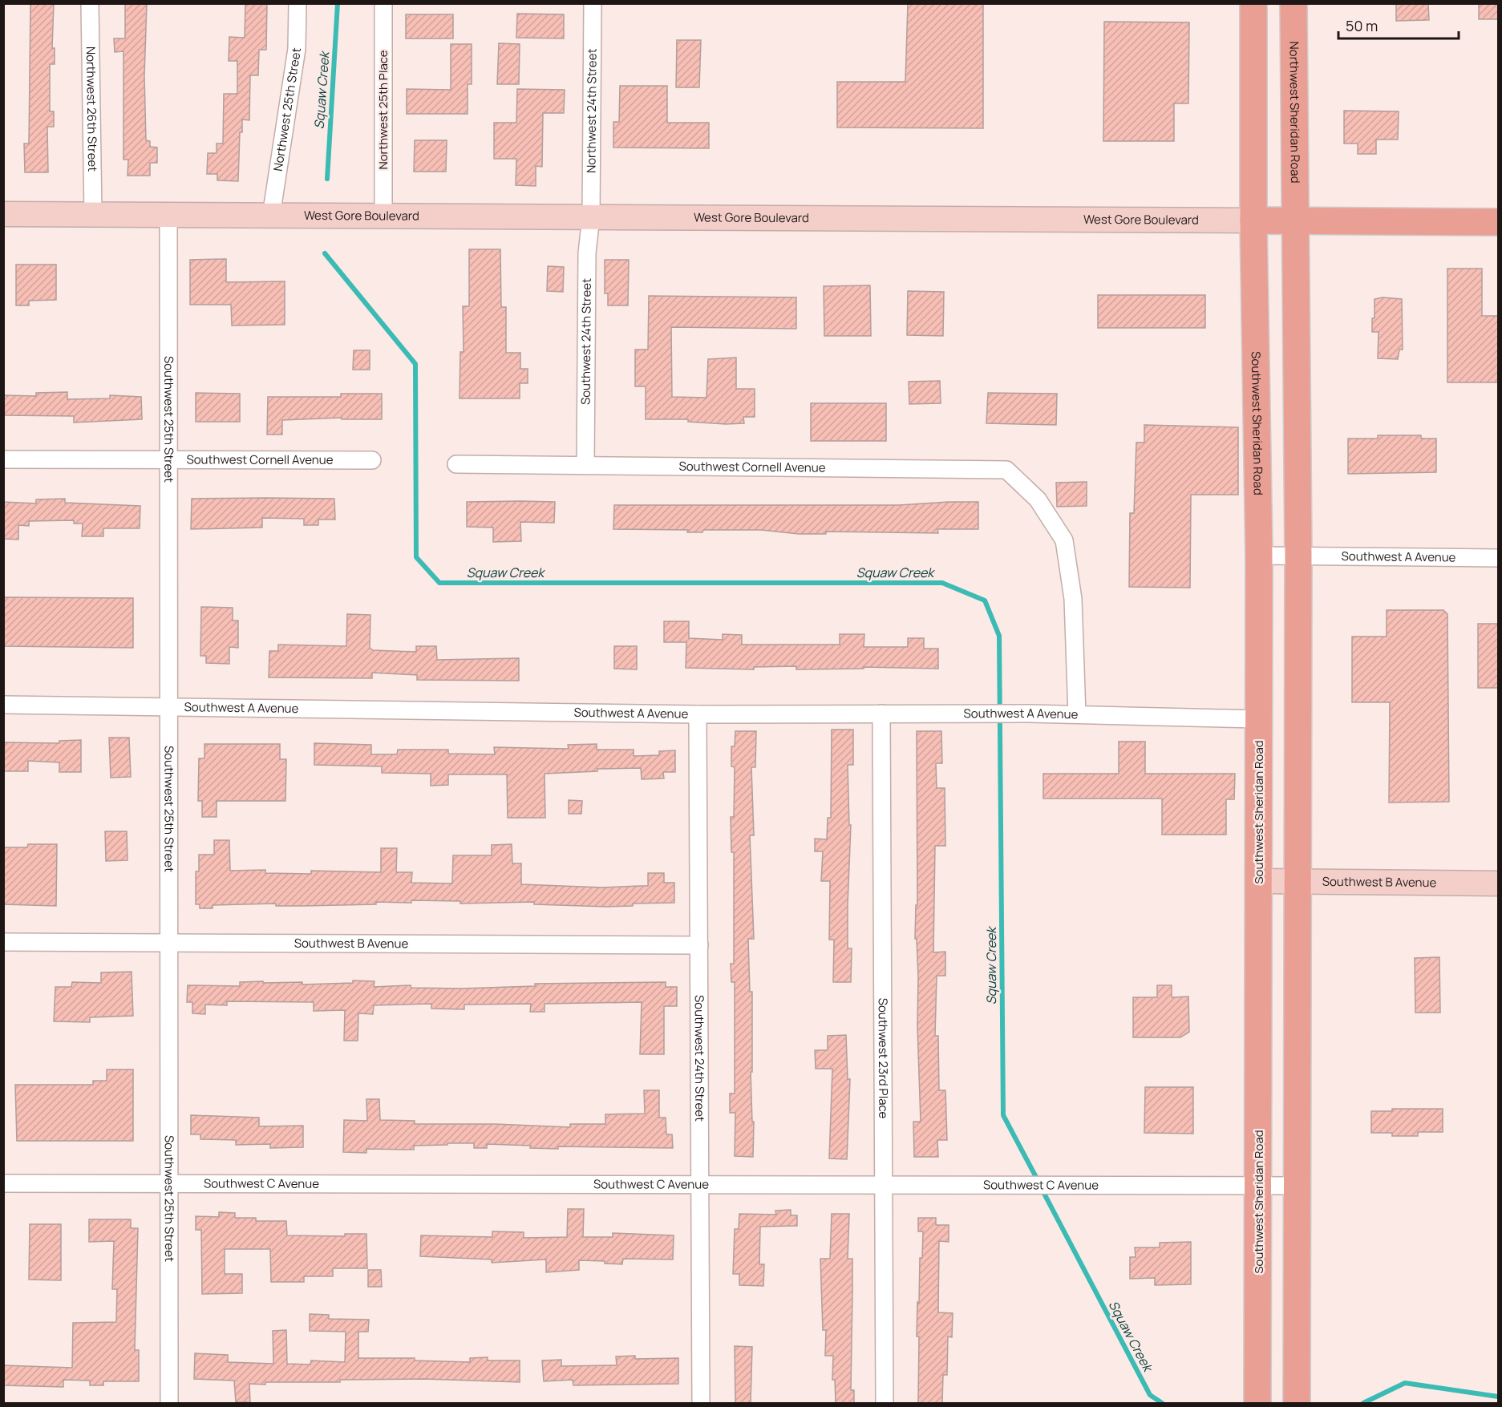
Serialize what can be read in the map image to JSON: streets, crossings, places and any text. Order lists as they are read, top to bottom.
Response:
{
  "streets": {
    "main road": [
      "Northwest Sheridan Road",
      "West Gore Boulevard",
      "Southwest Sheridan Road",
      "Southwest B Avenue"
    ],
    "street": [
      "Northwest 26th Street",
      "Northwest 25th Street",
      "Northwest 25th Place",
      "Northwest 24th Street",
      "Southwest 24th Street",
      "Southwest 25th Street",
      "Southwest Cornell Avenue",
      "Southwest A Avenue",
      "Southwest 23rd Place",
      "Southwest C Avenue"
    ]
  },
  "crossings": [
    ["Northwest 26th Street", "West Gore Boulevard"],
    ["Northwest 25th Street", "West Gore Boulevard"],
    ["Northwest 25th Place", "West Gore Boulevard"],
    ["Northwest 24th Street", "West Gore Boulevard"],
    ["Northwest 24th Street", "Southwest 24th Street"],
    ["Northwest Sheridan Road", "West Gore Boulevard"],
    ["West Gore Boulevard", "Southwest 24th Street"],
    ["West Gore Boulevard", "Southwest 25th Street"],
    ["West Gore Boulevard", "Southwest Sheridan Road"],
    ["Southwest 24th Street", "Southwest Cornell Avenue"],
    ["Southwest 24th Street", "Southwest A Avenue"],
    ["Southwest 24th Street", "Southwest B Avenue"],
    ["Southwest 24th Street", "Southwest C Avenue"],
    ["Southwest 25th Street", "Southwest Cornell Avenue"],
    ["Southwest 25th Street", "Southwest A Avenue"],
    ["Southwest 25th Street", "Southwest B Avenue"],
    ["Southwest 25th Street", "Southwest C Avenue"],
    ["Southwest Sheridan Road", "Southwest A Avenue"],
    ["Southwest Sheridan Road", "Southwest B Avenue"],
    ["Southwest Sheridan Road", "Southwest C Avenue"],
    ["Southwest Cornell Avenue", "Southwest A Avenue"],
    ["Southwest A Avenue", "Southwest 23rd Place"],
    ["Southwest 23rd Place", "Southwest C Avenue"]
  ],
  "water": ["Squaw Creek"],
  "scale_bar": "50 m"
}
